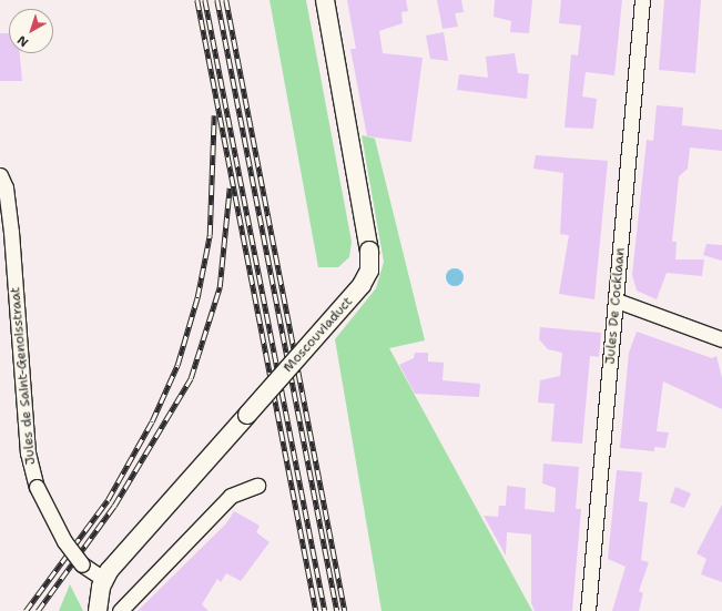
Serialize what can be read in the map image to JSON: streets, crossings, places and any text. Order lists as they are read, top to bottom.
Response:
{
  "streets": {
    "street": ["Jules De Cocklaan", "Moscouviaduct", "Jules de Saint-Genoisstraat"]
  },
  "crossings": [
    ["Moscouviaduct", "Jules de Saint-Genoisstraat"]
  ],
  "north": "bottom left"
}
